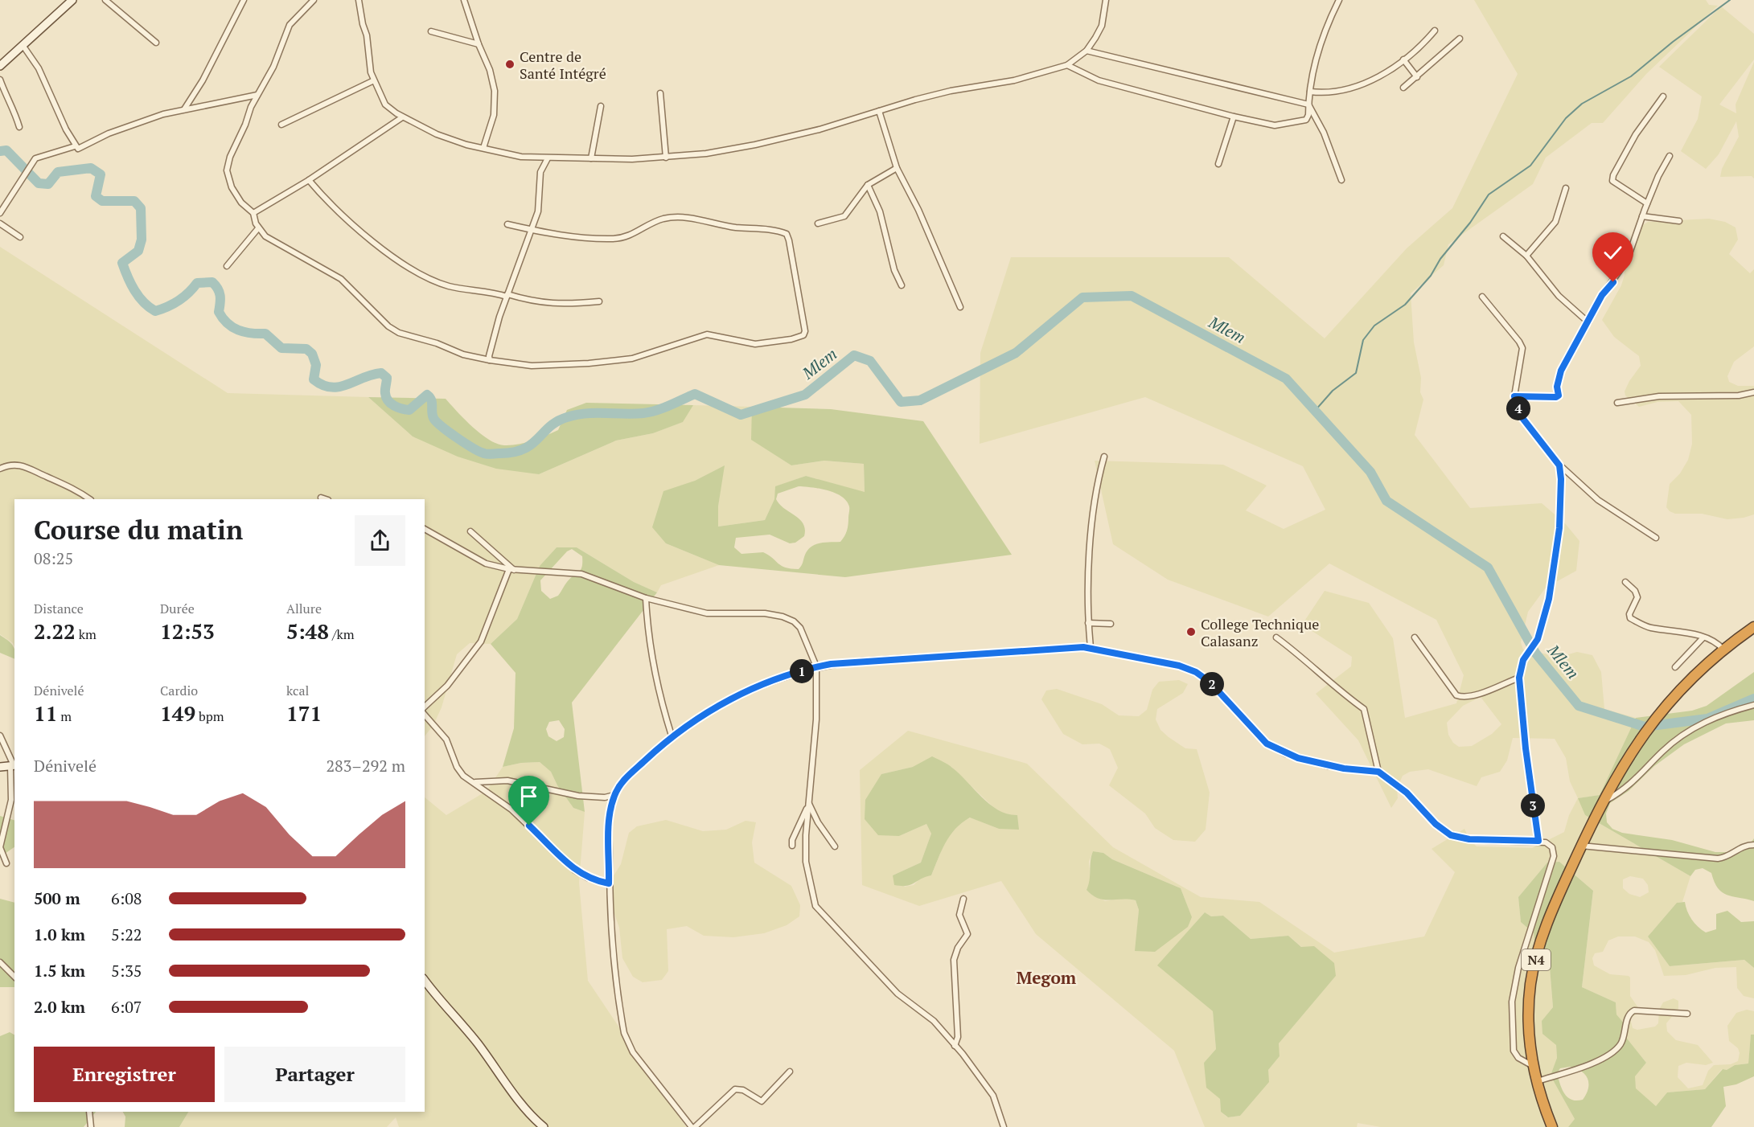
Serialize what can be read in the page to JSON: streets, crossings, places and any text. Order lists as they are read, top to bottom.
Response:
{
  "streets": {
    "highway": ["N4"]
  },
  "districts": ["Megom"],
  "water": ["Mlem"],
  "places": ["Centre de Santé Intégré", "College Technique Calasanz"],
  "page": {
    "pins": [
      "4",
      "1",
      "2",
      "3"
    ],
    "heading": ["Course du matin", "08:25"],
    "stats": [
      ["Distance", "2.22 km"],
      ["Durée", "12:53"],
      ["Allure", "5:48 /km"],
      ["Dénivelé", "11 m"],
      ["Cardio", "149 bpm"],
      ["kcal", "171"]
    ],
    "chart": ["Dénivelé", "283–292 m"],
    "list": [
      {
        "name": "500 m",
        "note": "6:08"
      },
      {
        "name": "1.0 km",
        "note": "5:22"
      },
      {
        "name": "1.5 km",
        "note": "5:35"
      },
      {
        "name": "2.0 km",
        "note": "6:07"
      }
    ],
    "buttons": ["Enregistrer", "Partager"]
  }
}
